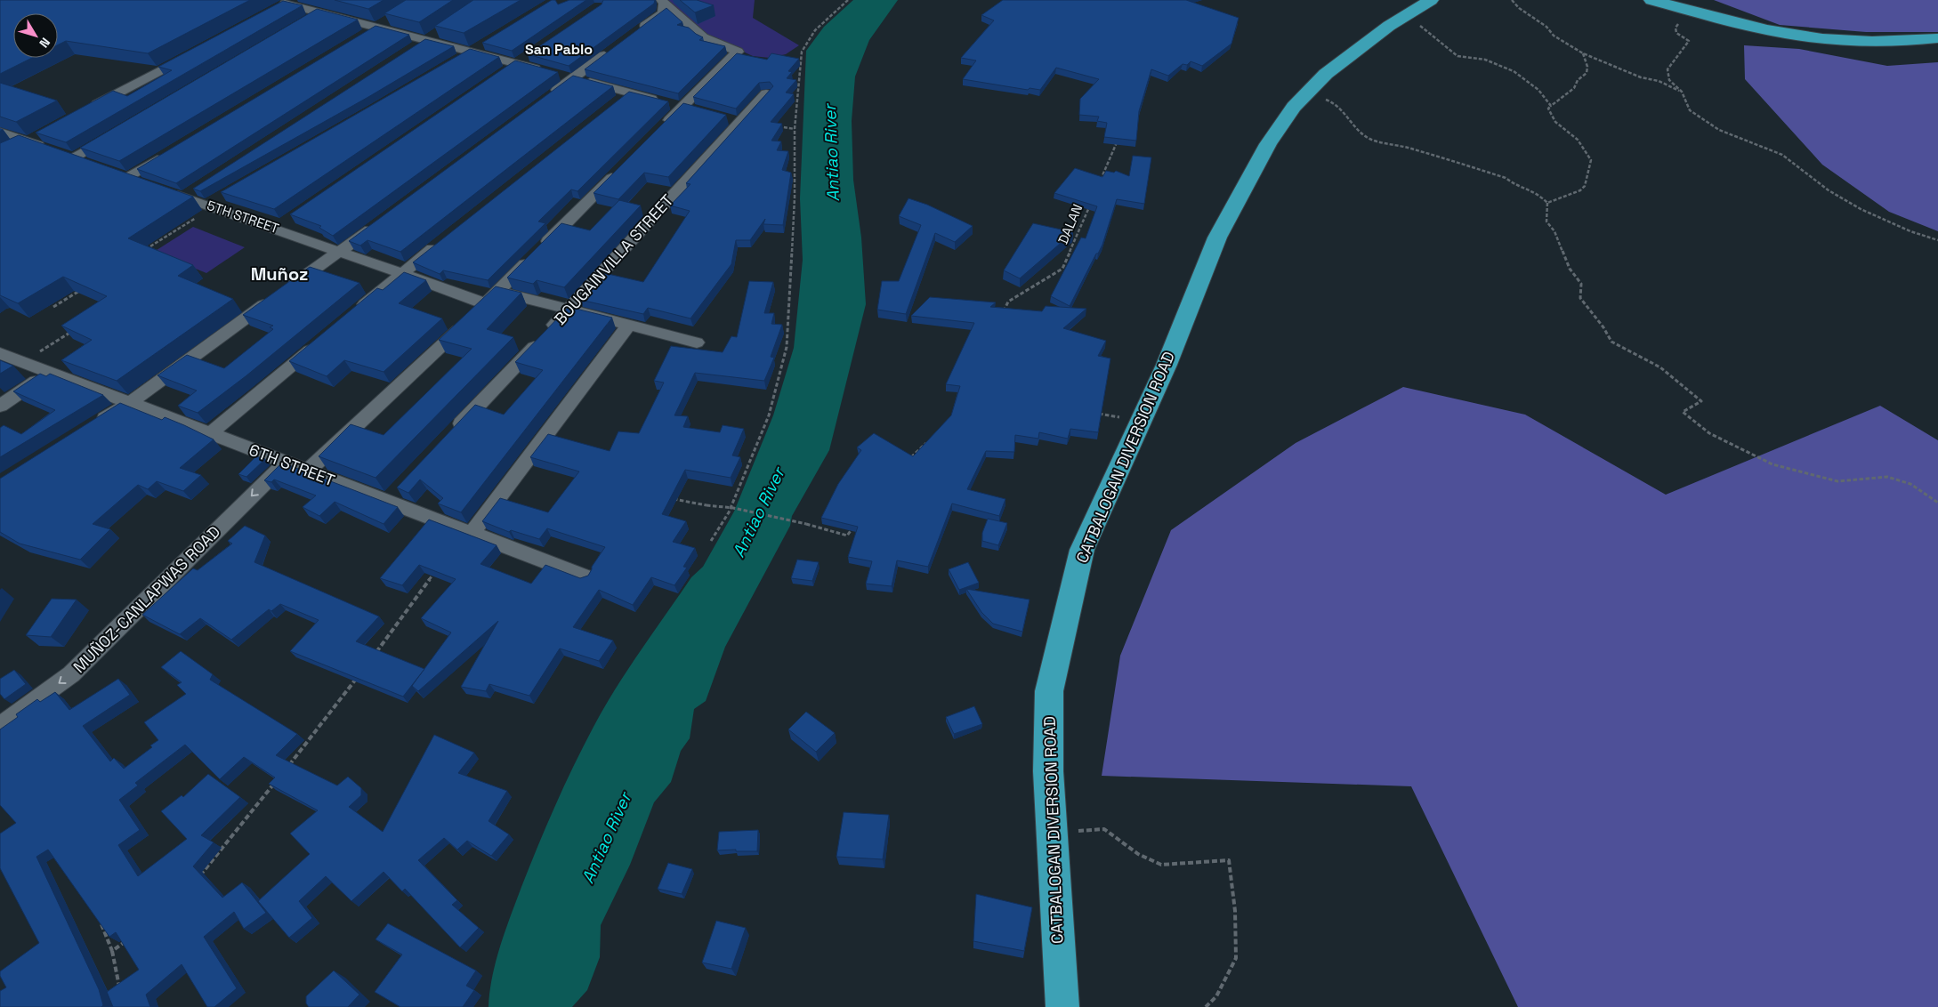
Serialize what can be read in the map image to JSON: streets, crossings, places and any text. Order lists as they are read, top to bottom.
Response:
{
  "streets": {
    "highway": ["CATBALOGAN DIVERSION ROAD"],
    "street": [
      "5TH STREET",
      "BOUGAINVILLA STREET",
      "6TH STREET",
      "MUÑOZ-CANLAPWAS ROAD"
    ],
    "path": ["DALAN"]
  },
  "crossings": [
    ["6TH STREET", "MUÑOZ-CANLAPWAS ROAD"]
  ],
  "districts": ["San Pablo", "Muñoz"],
  "water": ["Antiao River"],
  "north": "bottom right"
}
